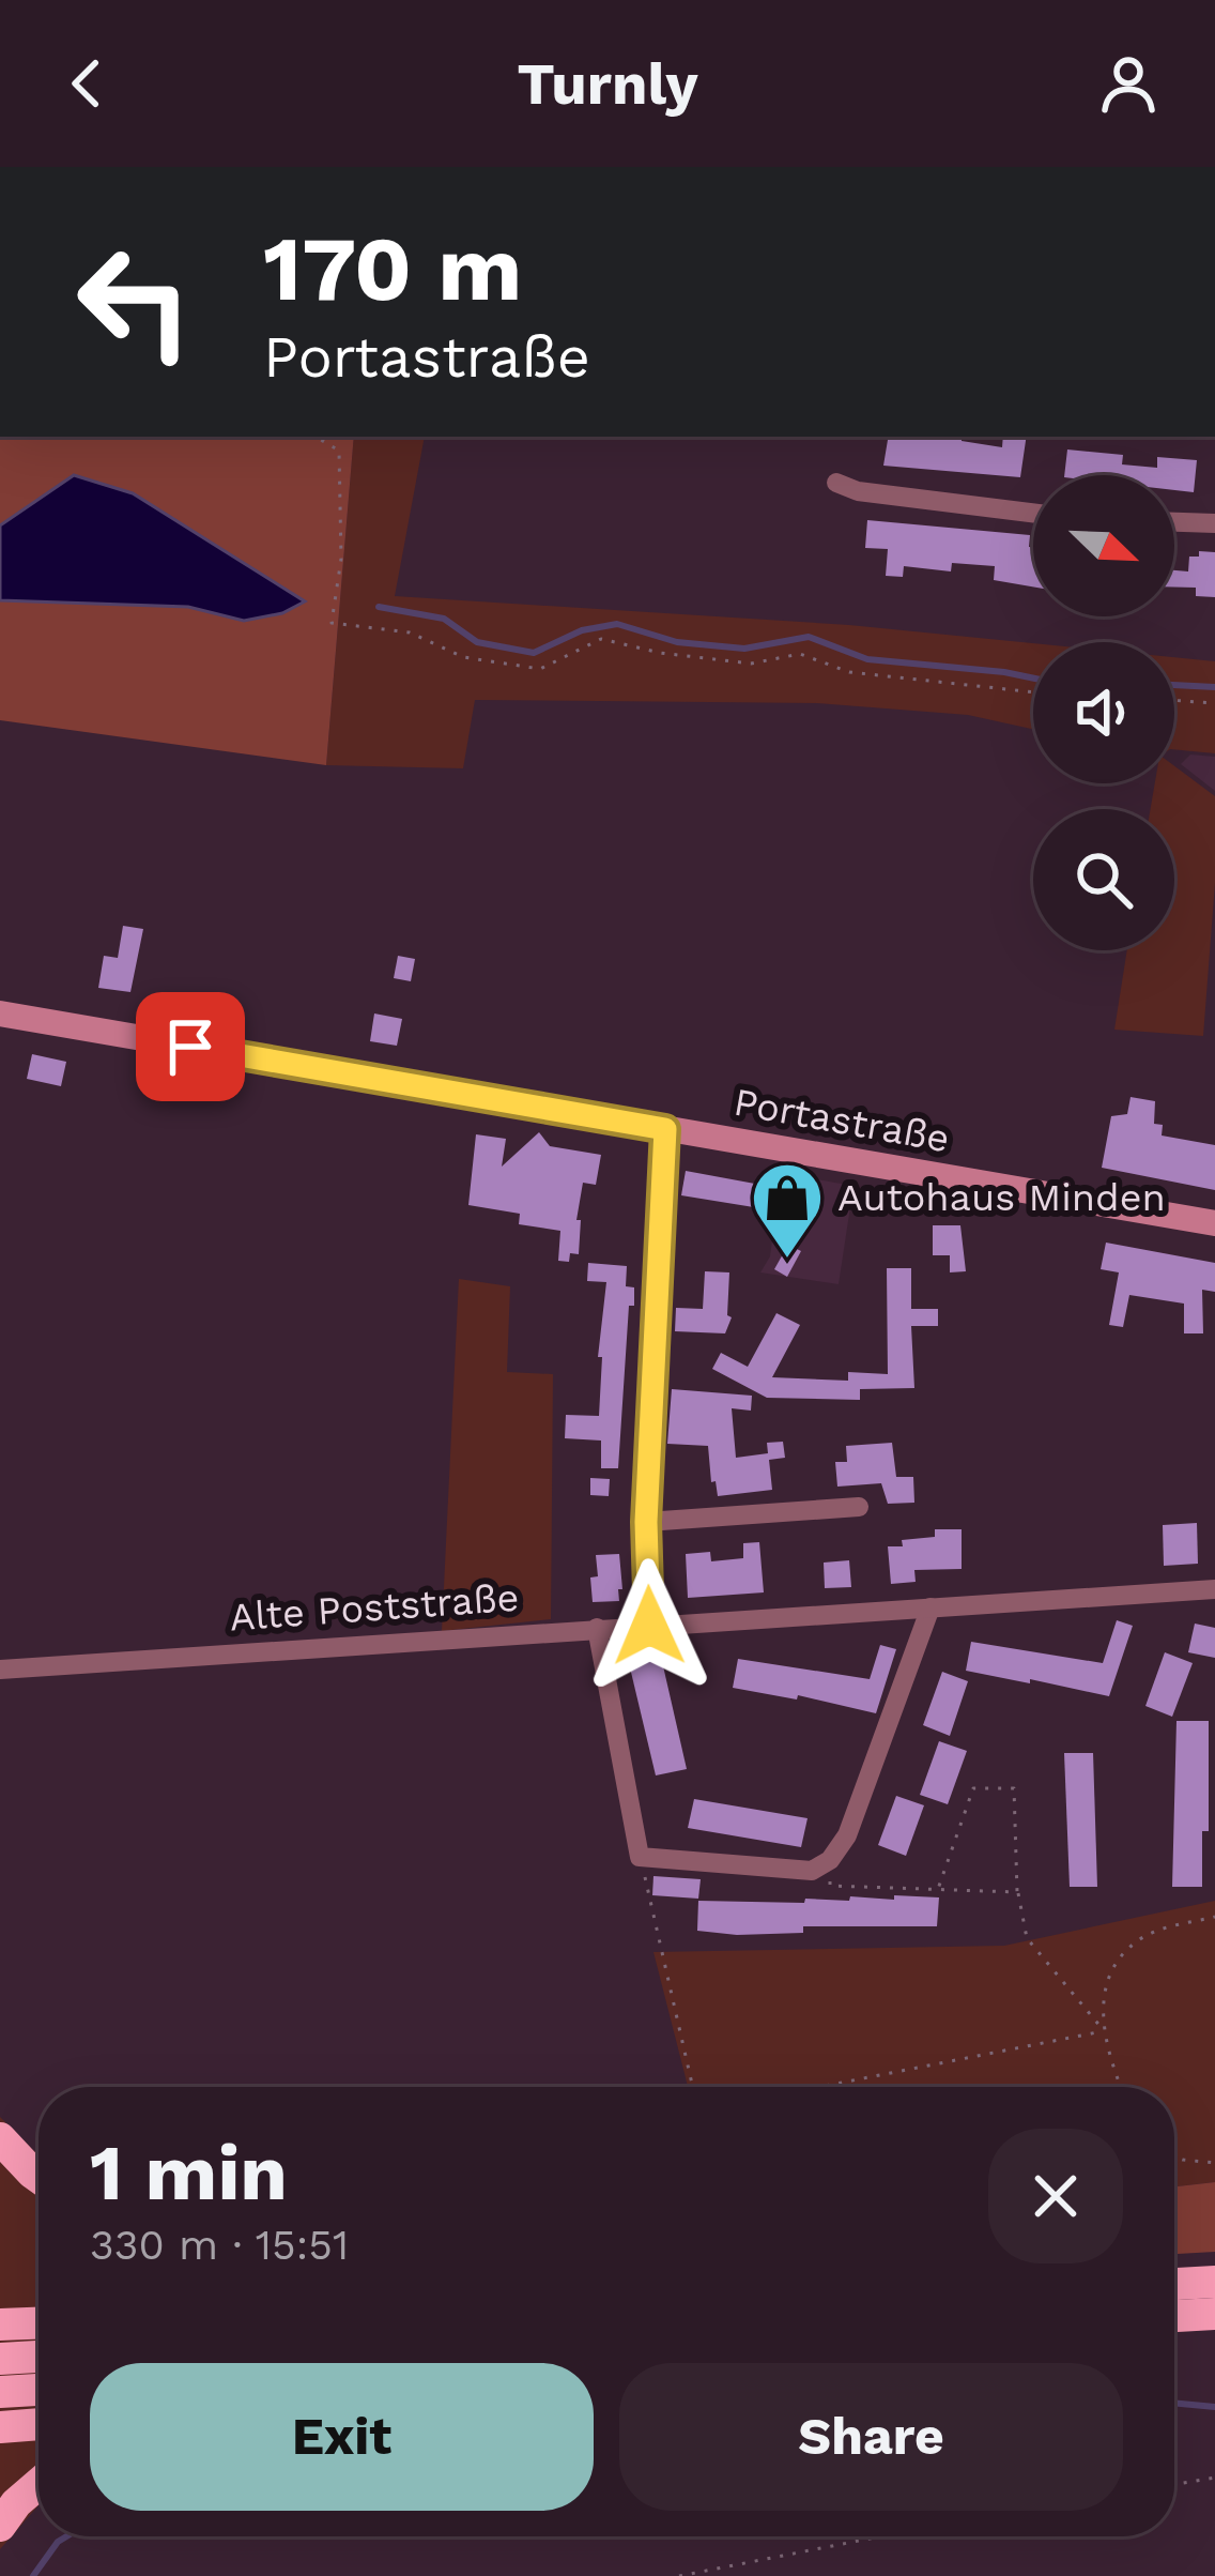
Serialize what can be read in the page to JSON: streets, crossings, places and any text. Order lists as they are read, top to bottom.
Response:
{
  "streets": {
    "main road": ["Portastraße"],
    "street": ["Alte Poststraße"]
  },
  "places": {
    "shop": ["Autohaus Minden"]
  },
  "north": "bottom right",
  "page": {
    "header": "Turnly",
    "turn": ["170 m", "Portastraße"],
    "heading": ["1 min", "330 m · 15:51"],
    "buttons": ["Exit", "Share"]
  }
}
